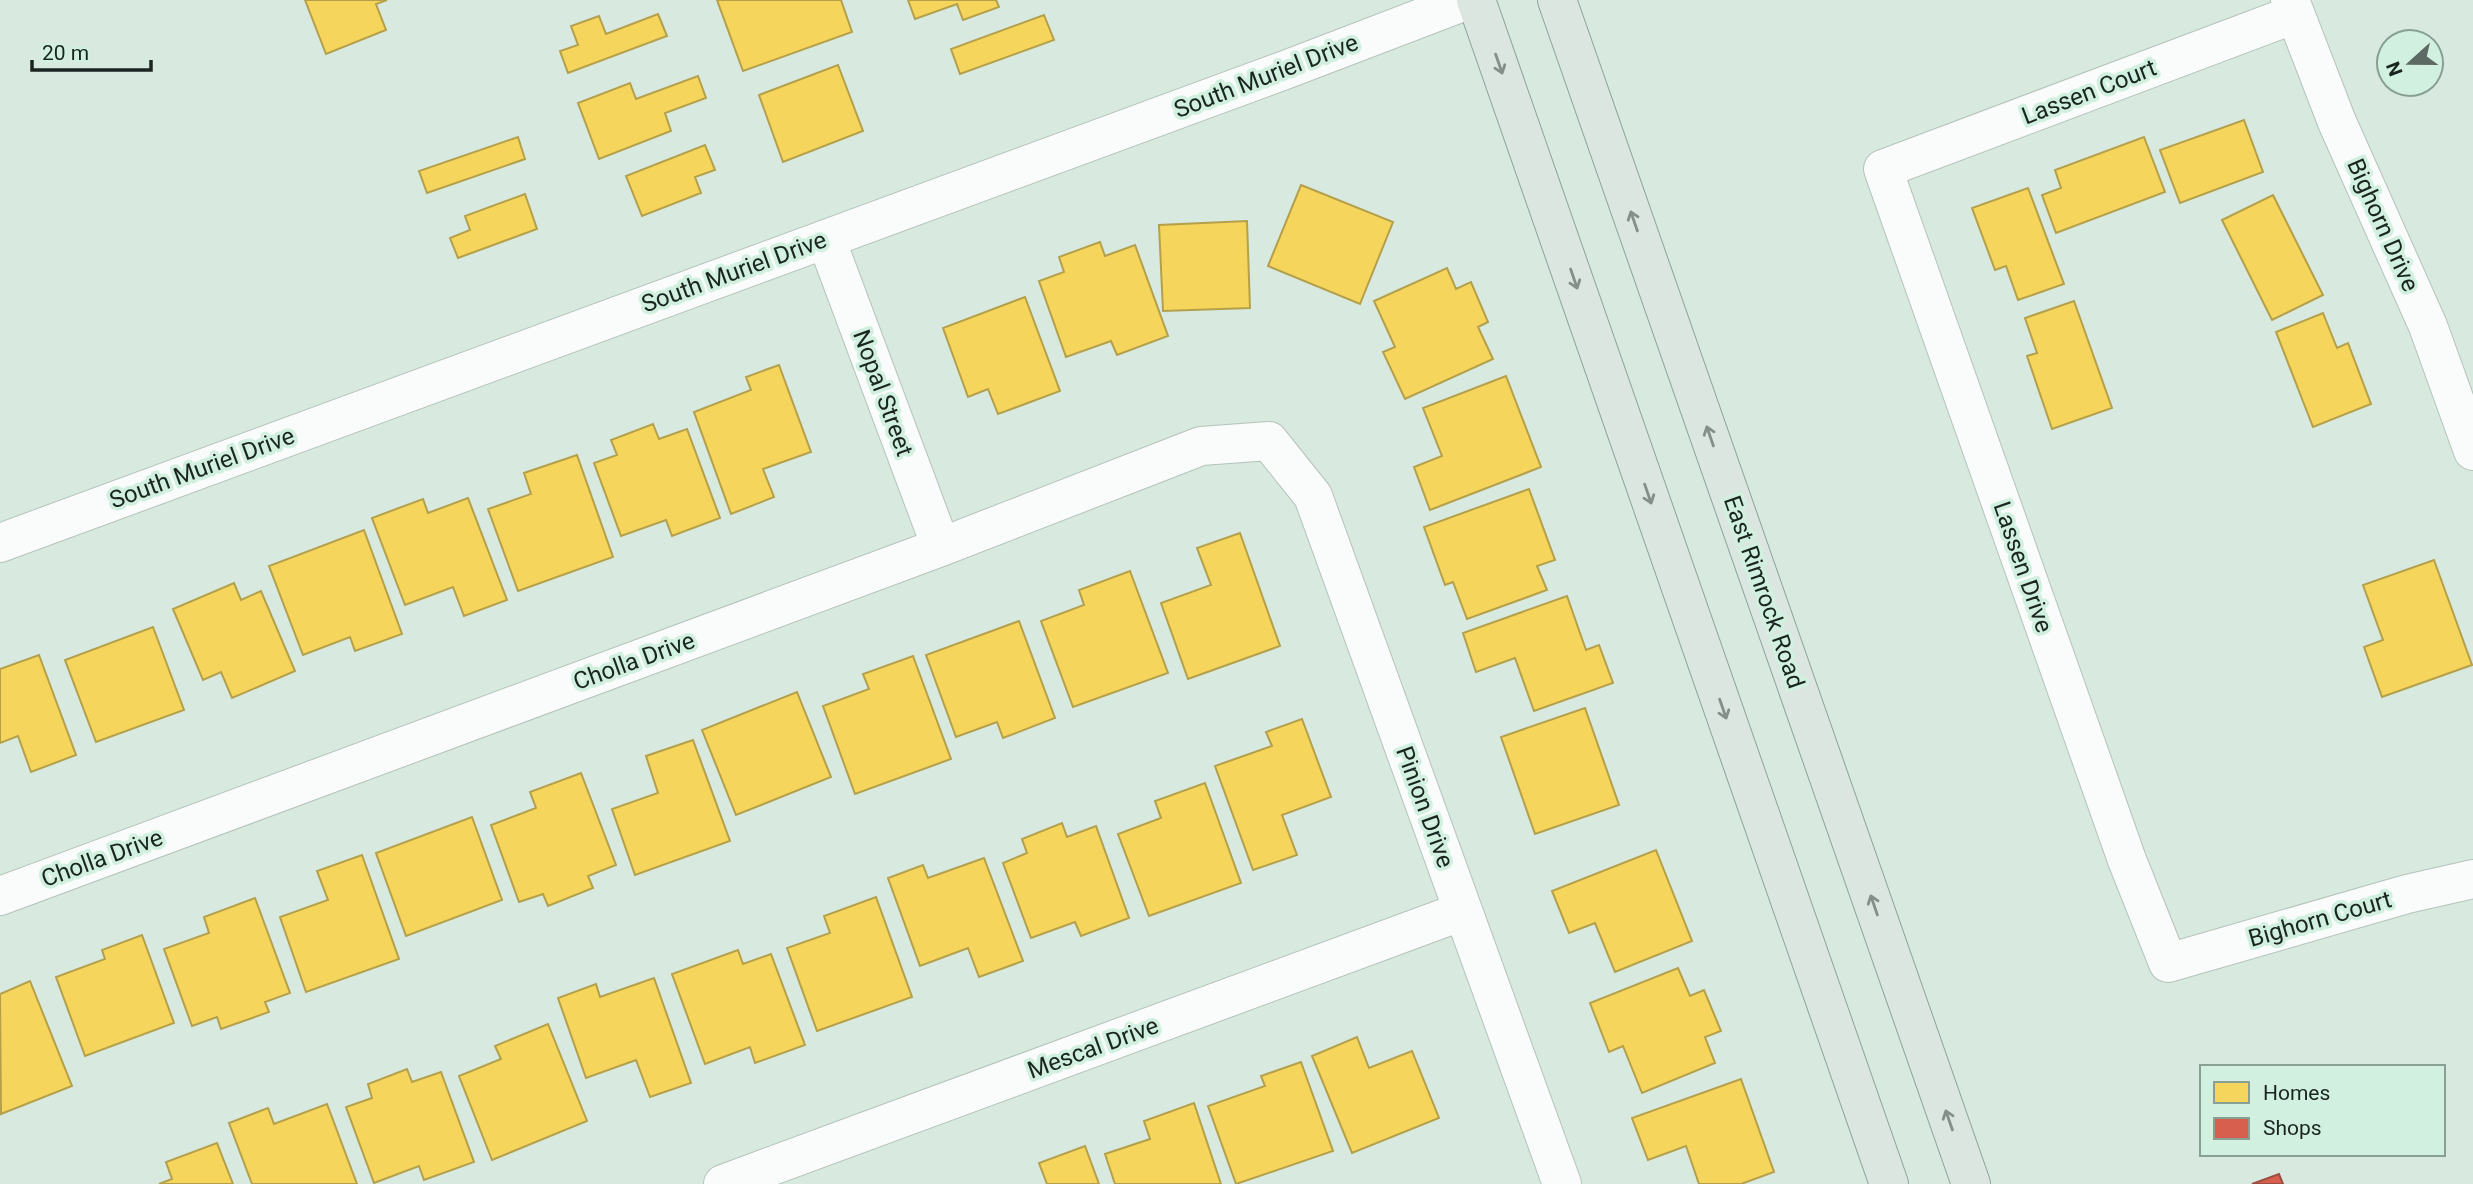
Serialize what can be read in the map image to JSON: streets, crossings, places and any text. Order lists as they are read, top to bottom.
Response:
{
  "streets": {
    "main road": ["East Rimrock Road"],
    "street": [
      "South Muriel Drive",
      "Lassen Court",
      "Bighorn Drive",
      "Nopal Street",
      "Lassen Drive",
      "Cholla Drive",
      "Pinion Drive",
      "Bighorn Court",
      "Mescal Drive"
    ]
  },
  "crossings": [
    ["South Muriel Drive", "Nopal Street"],
    ["Lassen Court", "Bighorn Drive"],
    ["Lassen Court", "Lassen Drive"],
    ["Nopal Street", "Cholla Drive"],
    ["Lassen Drive", "Bighorn Court"],
    ["Cholla Drive", "Pinion Drive"],
    ["Pinion Drive", "Mescal Drive"]
  ],
  "legend": ["Homes", "Shops"],
  "scale_bar": "20 m",
  "north": "left"
}
